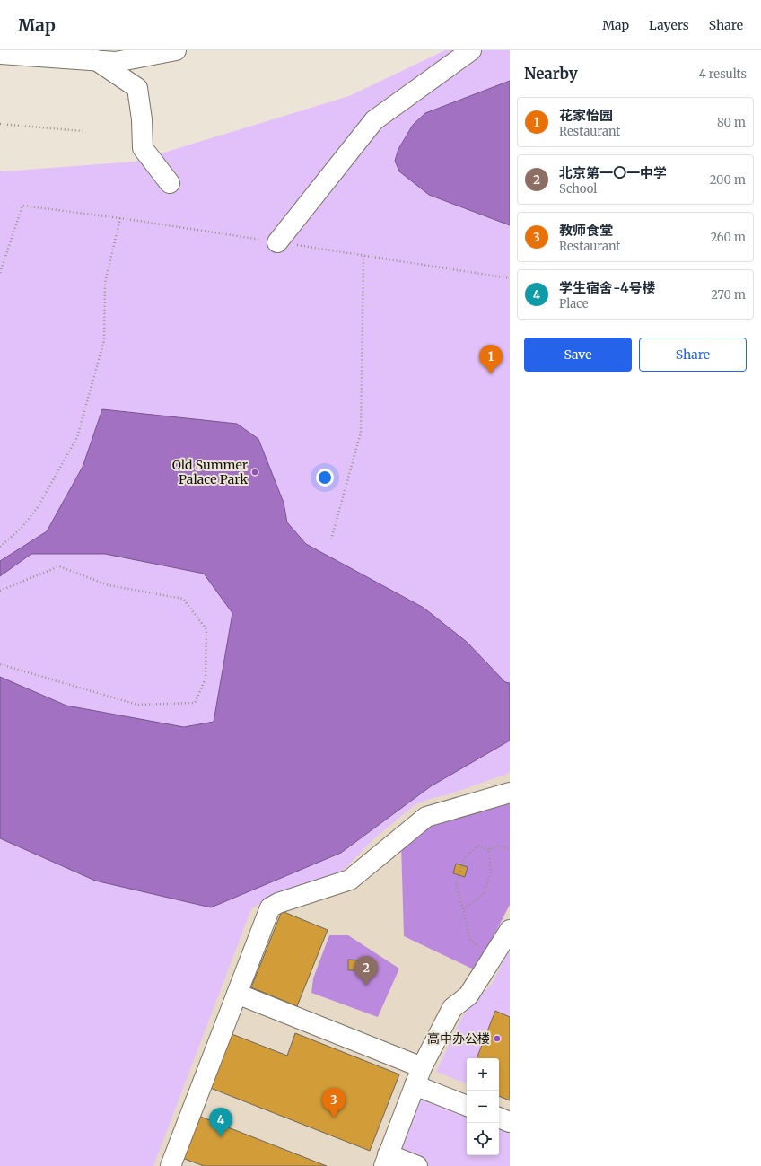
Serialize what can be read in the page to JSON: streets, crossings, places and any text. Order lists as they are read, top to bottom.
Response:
{
  "places": ["Old Summer Palace Park", "高中办公楼"],
  "page": {
    "header": "Map",
    "nav": ["Map", "Layers", "Share"],
    "heading": ["Nearby", "4 results"],
    "list": [
      {
        "mark": "1",
        "name": "花家怡园",
        "note": "Restaurant",
        "value": "80 m"
      },
      {
        "mark": "2",
        "name": "北京第一〇一中学",
        "note": "School",
        "value": "200 m"
      },
      {
        "mark": "3",
        "name": "教师食堂",
        "note": "Restaurant",
        "value": "260 m"
      },
      {
        "mark": "4",
        "name": "学生宿舍-4号楼",
        "note": "Place",
        "value": "270 m"
      }
    ],
    "buttons": ["Save", "Share"],
    "pins": [
      "1",
      "2",
      "3",
      "4"
    ],
    "map_buttons": ["+", "−"]
  }
}
